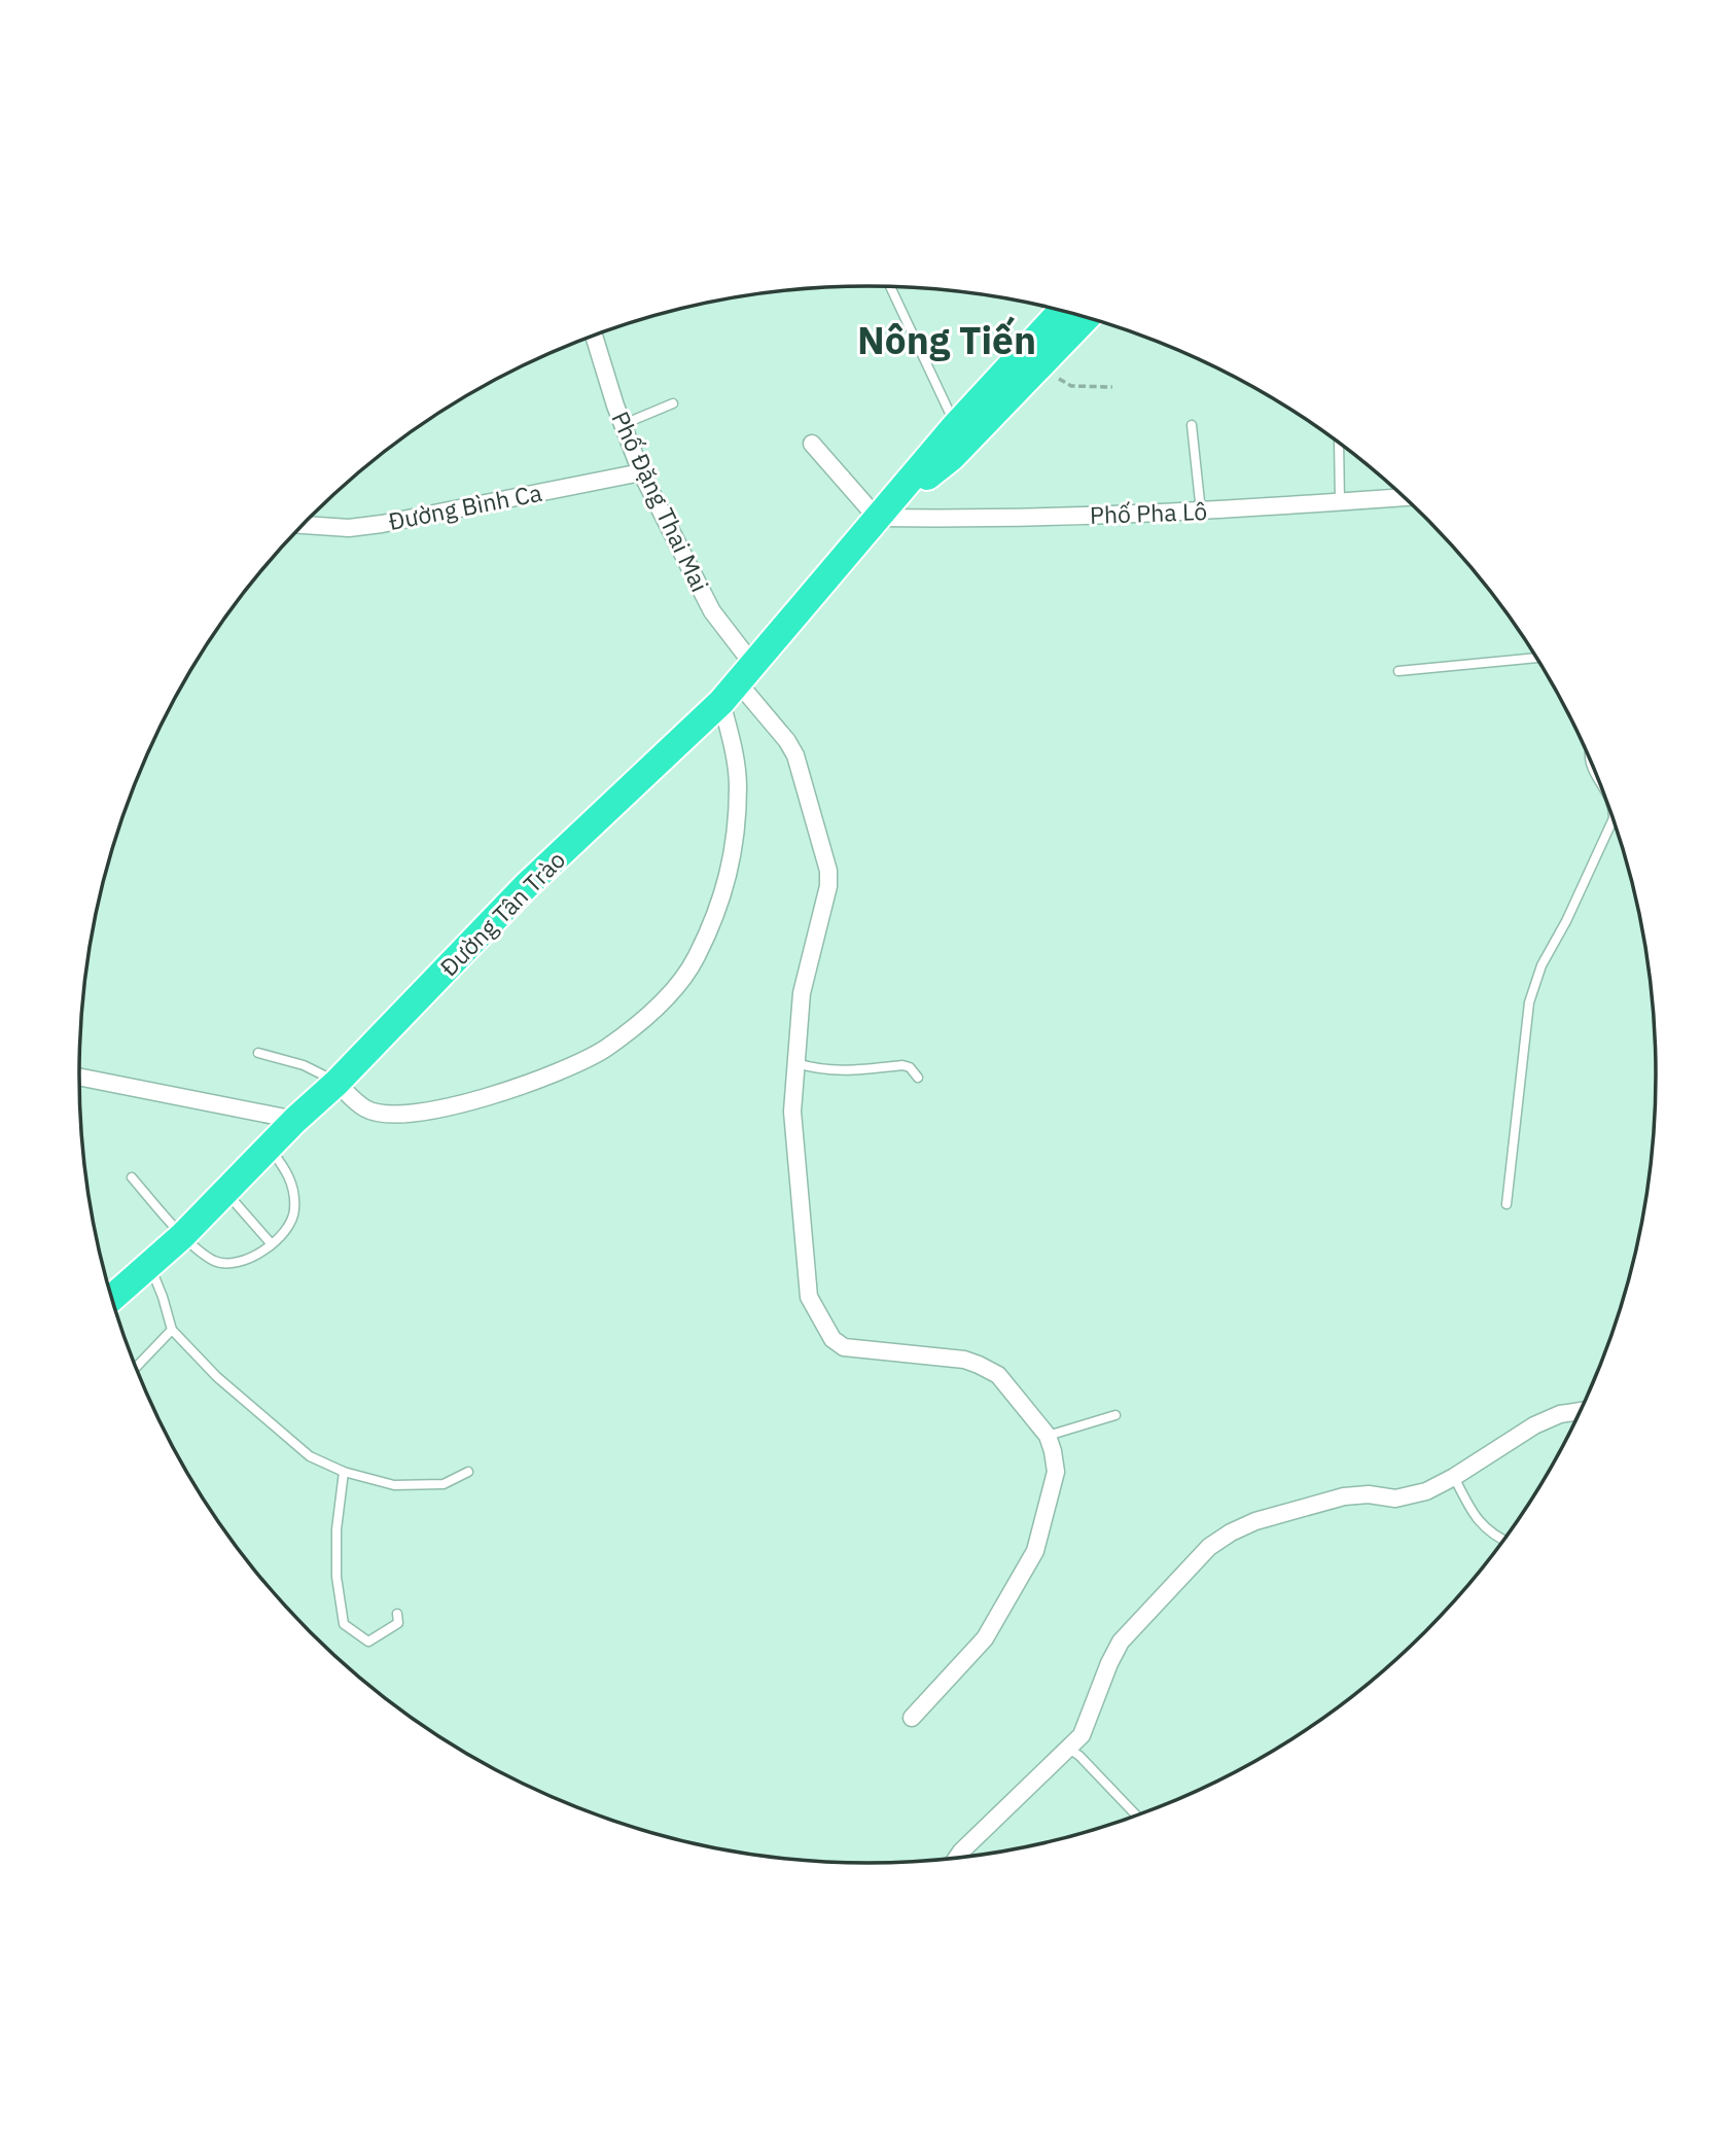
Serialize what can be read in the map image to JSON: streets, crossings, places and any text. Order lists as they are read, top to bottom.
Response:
{
  "streets": {
    "highway": ["Đường Tân Trào"],
    "street": ["Phố Đặng Thai Mai", "Đường Bình Ca", "Phố Pha Lô"]
  },
  "crossings": [
    ["Phố Đặng Thai Mai", "Đường Bình Ca"],
    ["Phố Đặng Thai Mai", "Đường Tân Trào"],
    ["Phố Pha Lô", "Đường Tân Trào"]
  ],
  "districts": ["Nông Tiến"]
}
